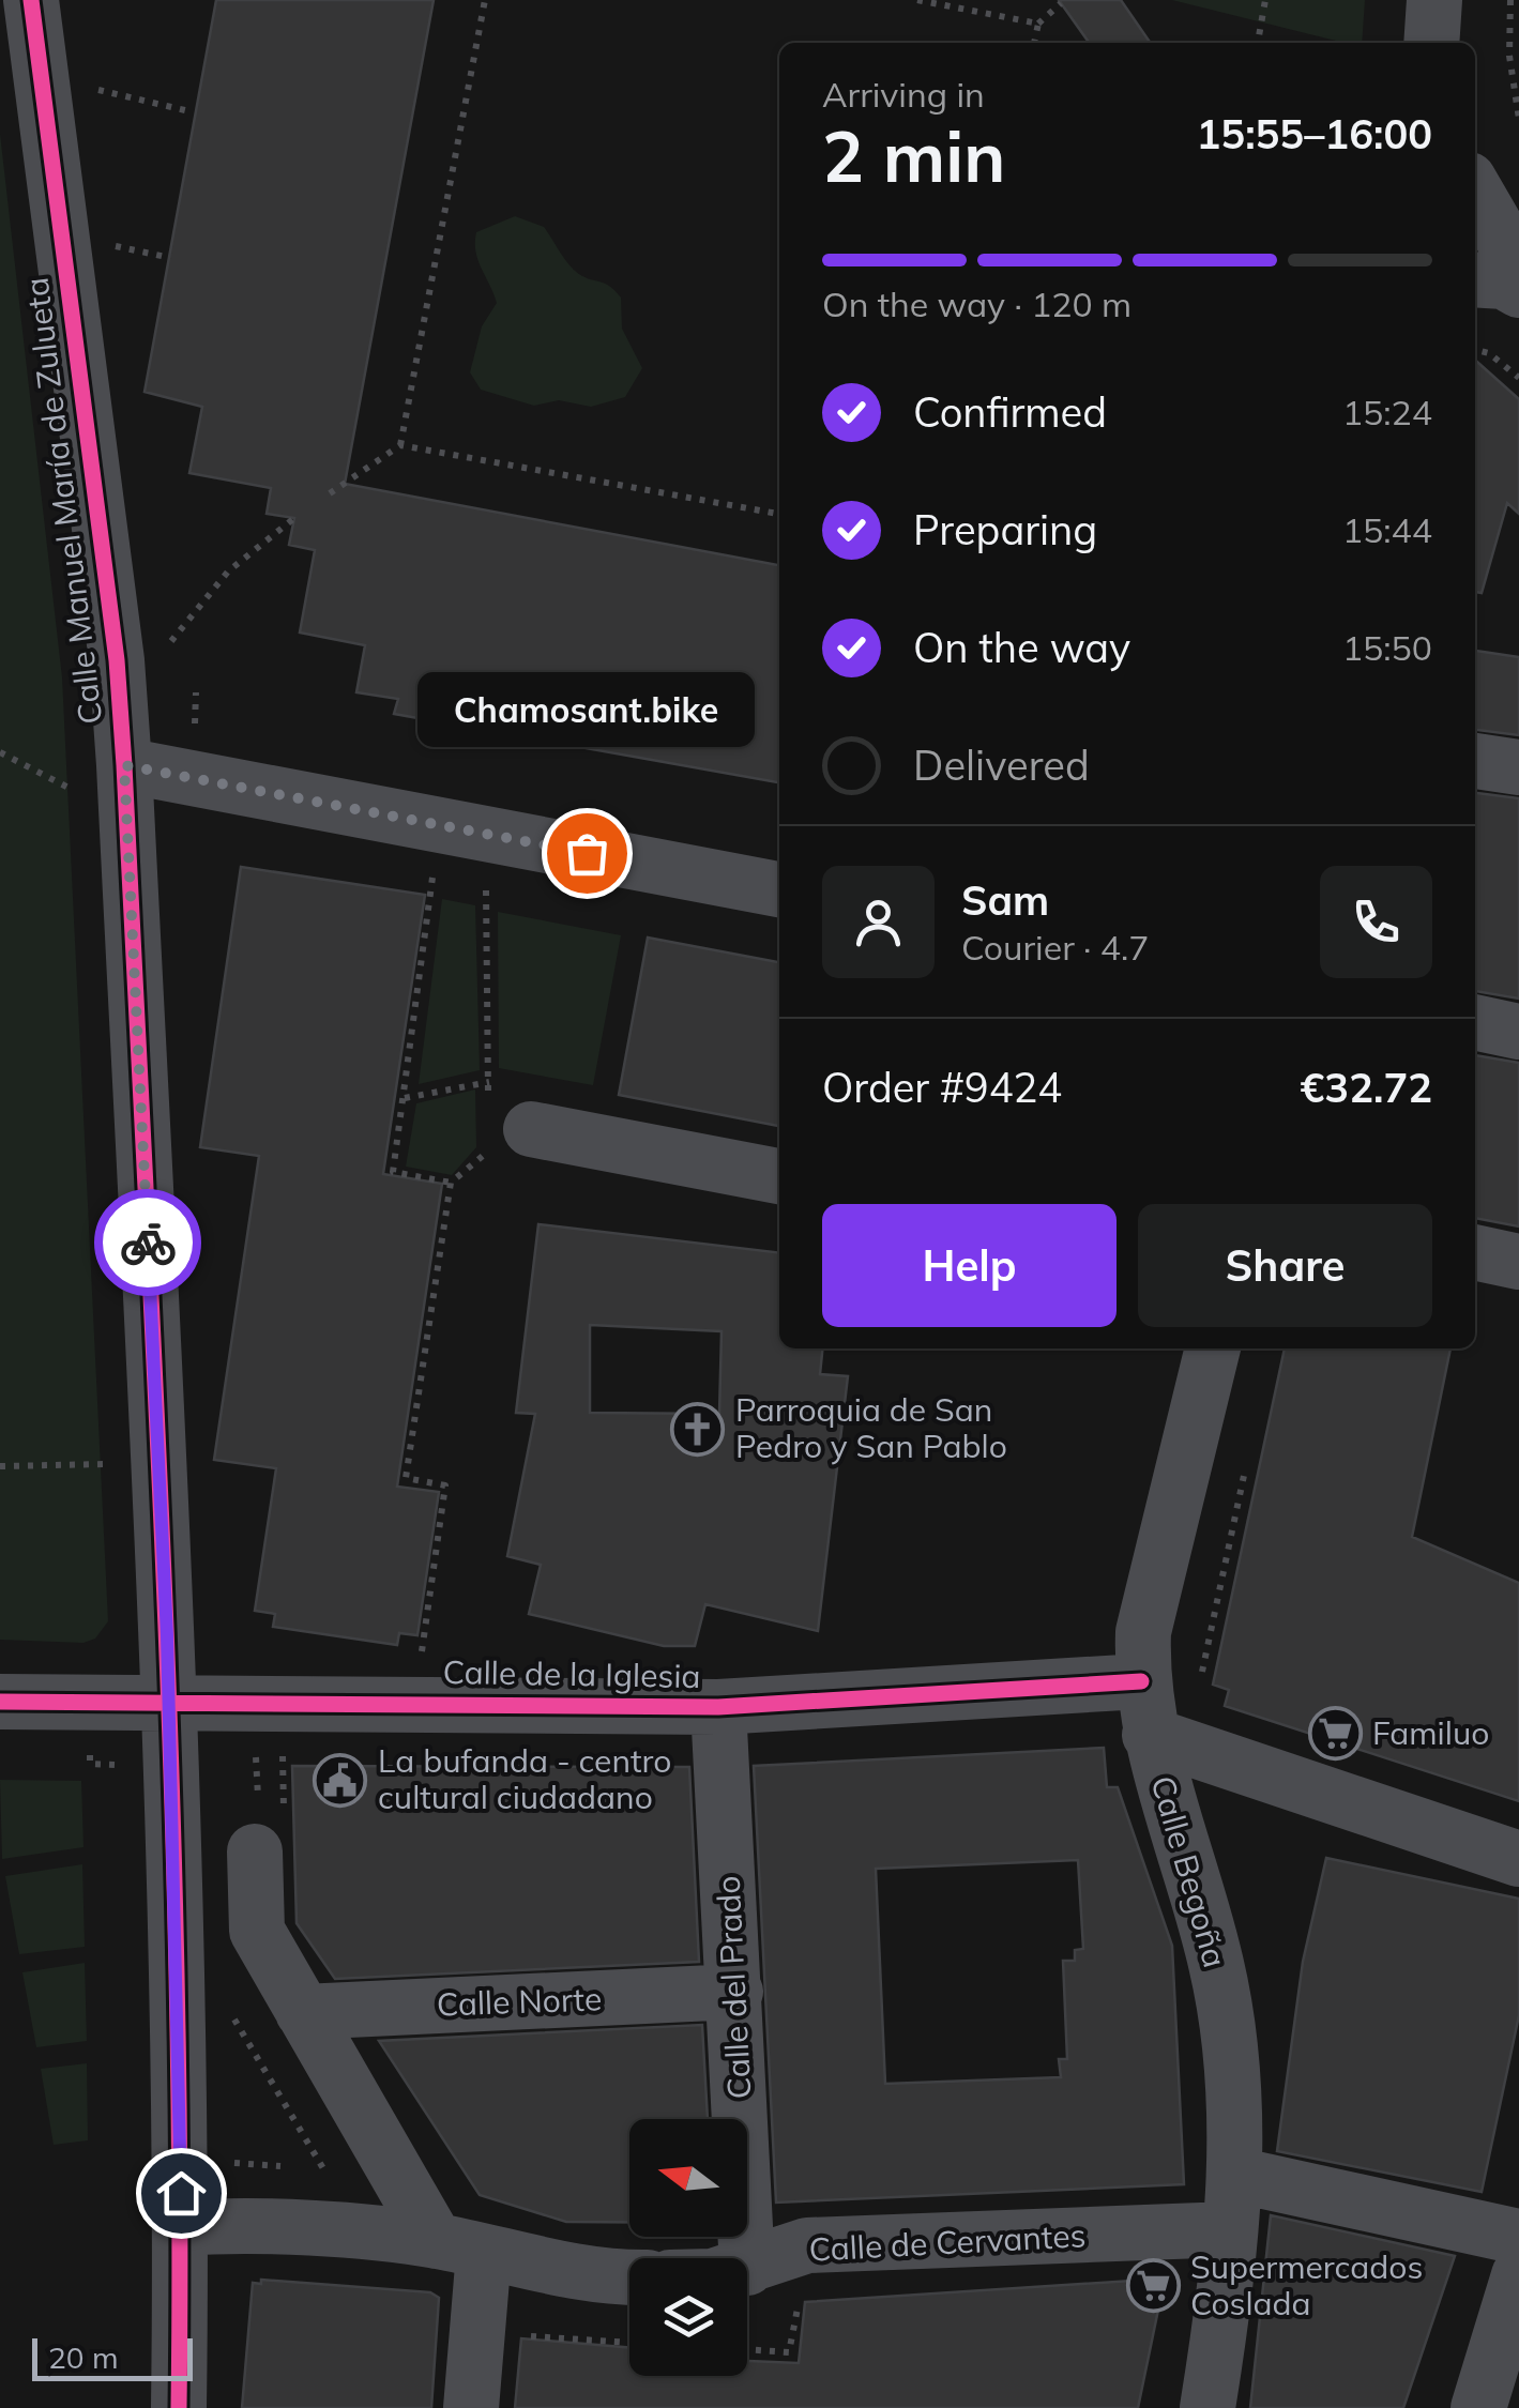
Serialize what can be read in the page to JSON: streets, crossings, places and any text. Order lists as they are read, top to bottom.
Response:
{
  "streets": {
    "street": [
      "Calle Manuel María de Zulueta",
      "Calle de la Iglesia",
      "Calle Begoña",
      "Calle del Prado",
      "Calle Norte",
      "Calle de Cervantes"
    ]
  },
  "crossings": [
    ["Calle Manuel María de Zulueta", "Calle de la Iglesia"],
    ["Calle de la Iglesia", "Calle Begoña"],
    ["Calle de la Iglesia", "Calle del Prado"],
    ["Calle Begoña", "Calle de Cervantes"],
    ["Calle del Prado", "Calle Norte"]
  ],
  "places": {
    "other": ["Chamosant.bike"],
    "church": ["Parroquia de San Pedro y San Pablo"],
    "supermarket": ["Familuo", "Supermercados Coslada"],
    "public building": ["La bufanda - centro cultural ciudadano"]
  },
  "scale_bar": "20 m",
  "north": "left",
  "page": {
    "heading": ["2 min", "Arriving in", "15:55–16:00"],
    "panel": [
      "Sam",
      "Courier · 4.7",
      "Order #9424",
      "€32.72"
    ],
    "bar": "On the way · 120 m",
    "list": [
      ["Confirmed", "15:24"],
      ["Preparing", "15:44"],
      ["On the way", "15:50"],
      "Delivered"
    ],
    "bubble": "Chamosant.bike",
    "buttons": ["Help", "Share"],
    "scale": "20 m"
  }
}
